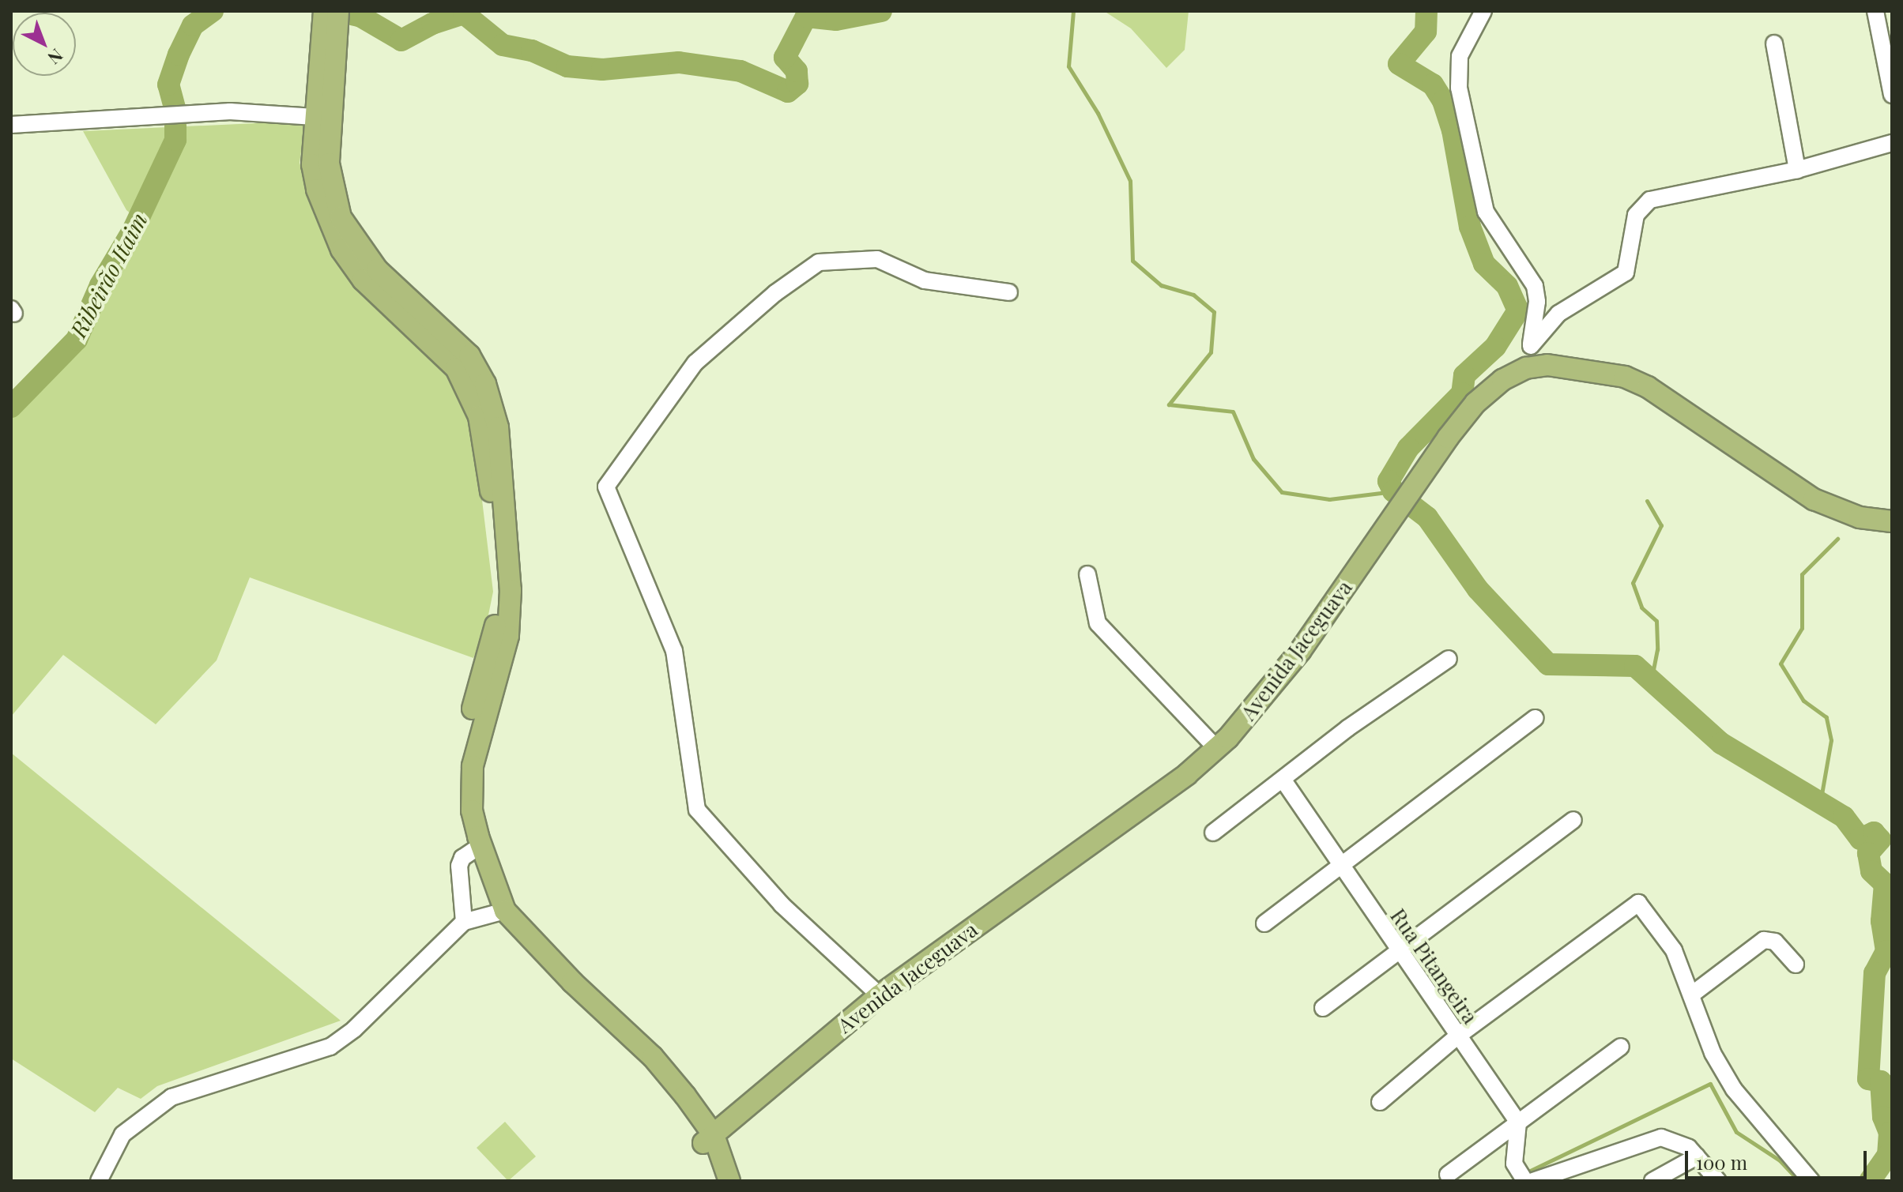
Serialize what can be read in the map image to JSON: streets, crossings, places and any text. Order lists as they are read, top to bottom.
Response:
{
  "streets": {
    "main road": ["Avenida Jaceguava"],
    "street": ["Rua Pitangeira"]
  },
  "water": ["Ribeirão Itaim"],
  "scale_bar": "100 m",
  "north": "bottom right"
}
